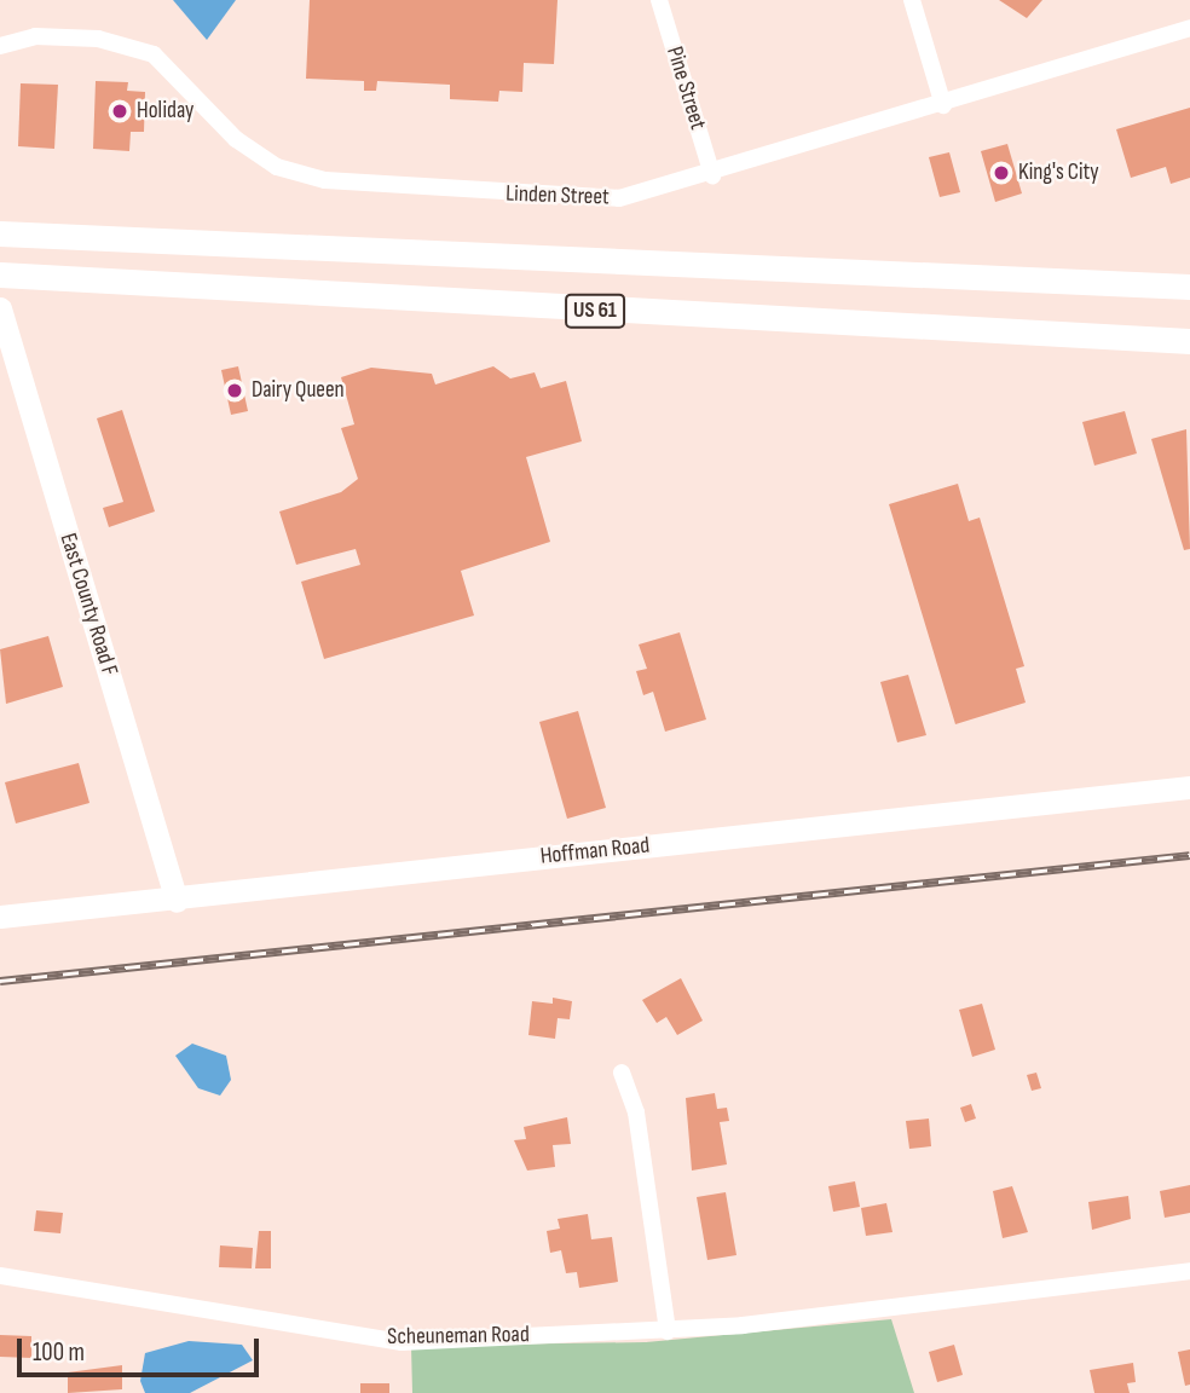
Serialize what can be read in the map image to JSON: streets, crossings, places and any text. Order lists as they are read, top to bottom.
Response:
{
  "streets": {
    "main road": ["US 61"],
    "street": [
      "Pine Street",
      "Linden Street",
      "East County Road F",
      "Hoffman Road",
      "Scheuneman Road"
    ]
  },
  "crossings": [
    ["Pine Street", "Linden Street"],
    ["East County Road F", "Hoffman Road"]
  ],
  "places": ["Holiday", "King's City", "Dairy Queen"],
  "scale_bar": "100 m"
}
